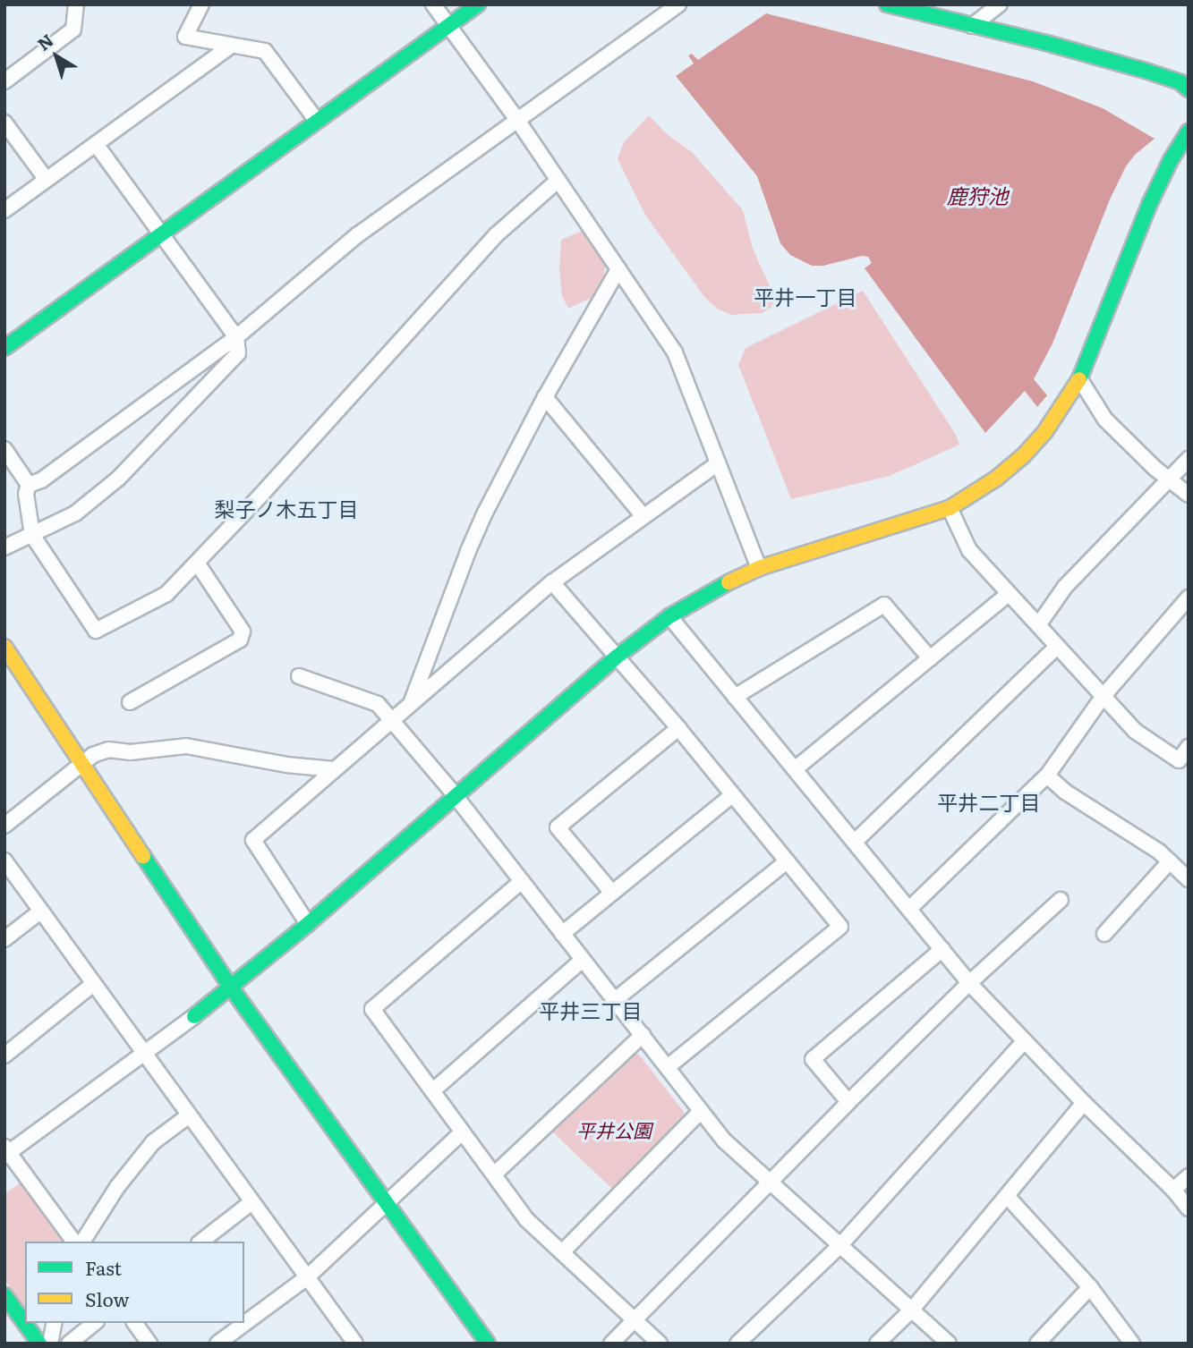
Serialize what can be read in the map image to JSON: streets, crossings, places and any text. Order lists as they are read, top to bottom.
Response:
{
  "districts": [
    "平井一丁目",
    "梨子ノ木五丁目",
    "平井二丁目",
    "平井三丁目"
  ],
  "water": ["鹿狩池"],
  "parks": ["平井公園"],
  "legend": ["Fast", "Slow"],
  "north": "top left"
}
